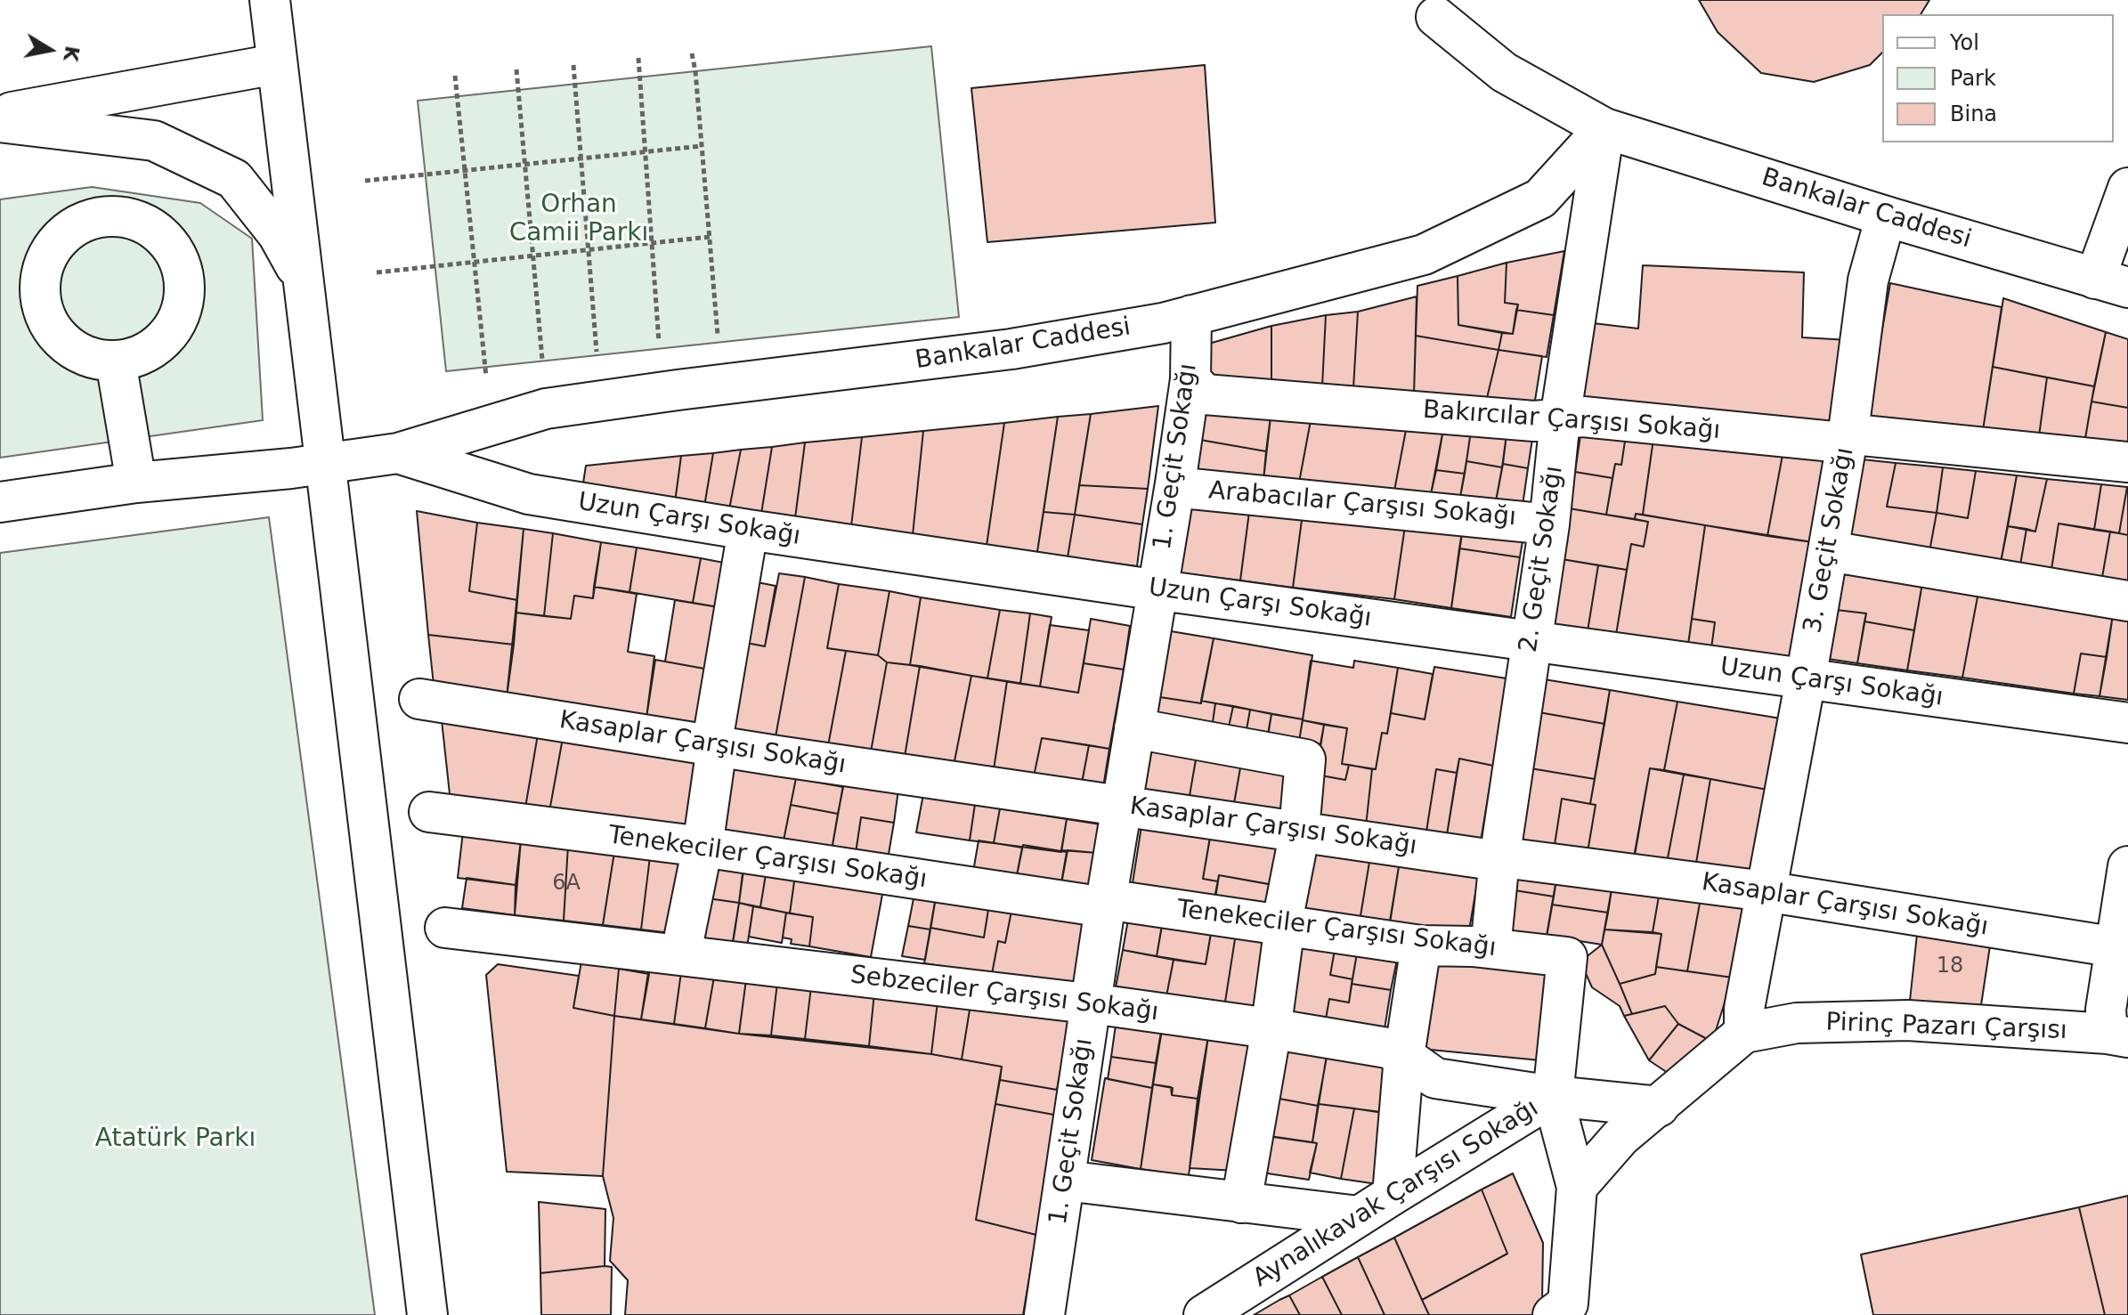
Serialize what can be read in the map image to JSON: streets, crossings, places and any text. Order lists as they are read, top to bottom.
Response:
{
  "streets": {
    "street": [
      "Bankalar Caddesi",
      "Bakırcılar Çarşısı Sokağı",
      "1. Geçit Sokağı",
      "Arabacılar Çarşısı Sokağı",
      "Uzun Çarşı Sokağı",
      "3. Geçit Sokağı",
      "2. Geçit Sokağı",
      "Kasaplar Çarşısı Sokağı",
      "Tenekeciler Çarşısı Sokağı",
      "Sebzeciler Çarşısı Sokağı",
      "Pirinç Pazarı Çarşısı",
      "Aynalıkavak Çarşısı Sokağı"
    ]
  },
  "crossings": [
    ["Bankalar Caddesi", "1. Geçit Sokağı"],
    ["Bankalar Caddesi", "Uzun Çarşı Sokağı"],
    ["Bankalar Caddesi", "3. Geçit Sokağı"],
    ["Bankalar Caddesi", "2. Geçit Sokağı"],
    ["Bakırcılar Çarşısı Sokağı", "1. Geçit Sokağı"],
    ["Bakırcılar Çarşısı Sokağı", "3. Geçit Sokağı"],
    ["Bakırcılar Çarşısı Sokağı", "2. Geçit Sokağı"],
    ["1. Geçit Sokağı", "Arabacılar Çarşısı Sokağı"],
    ["1. Geçit Sokağı", "Uzun Çarşı Sokağı"],
    ["1. Geçit Sokağı", "Kasaplar Çarşısı Sokağı"],
    ["1. Geçit Sokağı", "Tenekeciler Çarşısı Sokağı"],
    ["1. Geçit Sokağı", "Sebzeciler Çarşısı Sokağı"],
    ["Arabacılar Çarşısı Sokağı", "2. Geçit Sokağı"],
    ["Uzun Çarşı Sokağı", "3. Geçit Sokağı"],
    ["Uzun Çarşı Sokağı", "2. Geçit Sokağı"],
    ["3. Geçit Sokağı", "Kasaplar Çarşısı Sokağı"],
    ["3. Geçit Sokağı", "Pirinç Pazarı Çarşısı"],
    ["2. Geçit Sokağı", "Kasaplar Çarşısı Sokağı"],
    ["2. Geçit Sokağı", "Tenekeciler Çarşısı Sokağı"],
    ["Tenekeciler Çarşısı Sokağı", "Sebzeciler Çarşısı Sokağı"],
    ["Tenekeciler Çarşısı Sokağı", "Aynalıkavak Çarşısı Sokağı"],
    ["Sebzeciler Çarşısı Sokağı", "Aynalıkavak Çarşısı Sokağı"]
  ],
  "parks": ["Orhan Camii Parkı", "Atatürk Parkı"],
  "house_numbers": ["6A", "18"],
  "legend": ["Yol", "Park", "Bina"],
  "north": "right"
}
